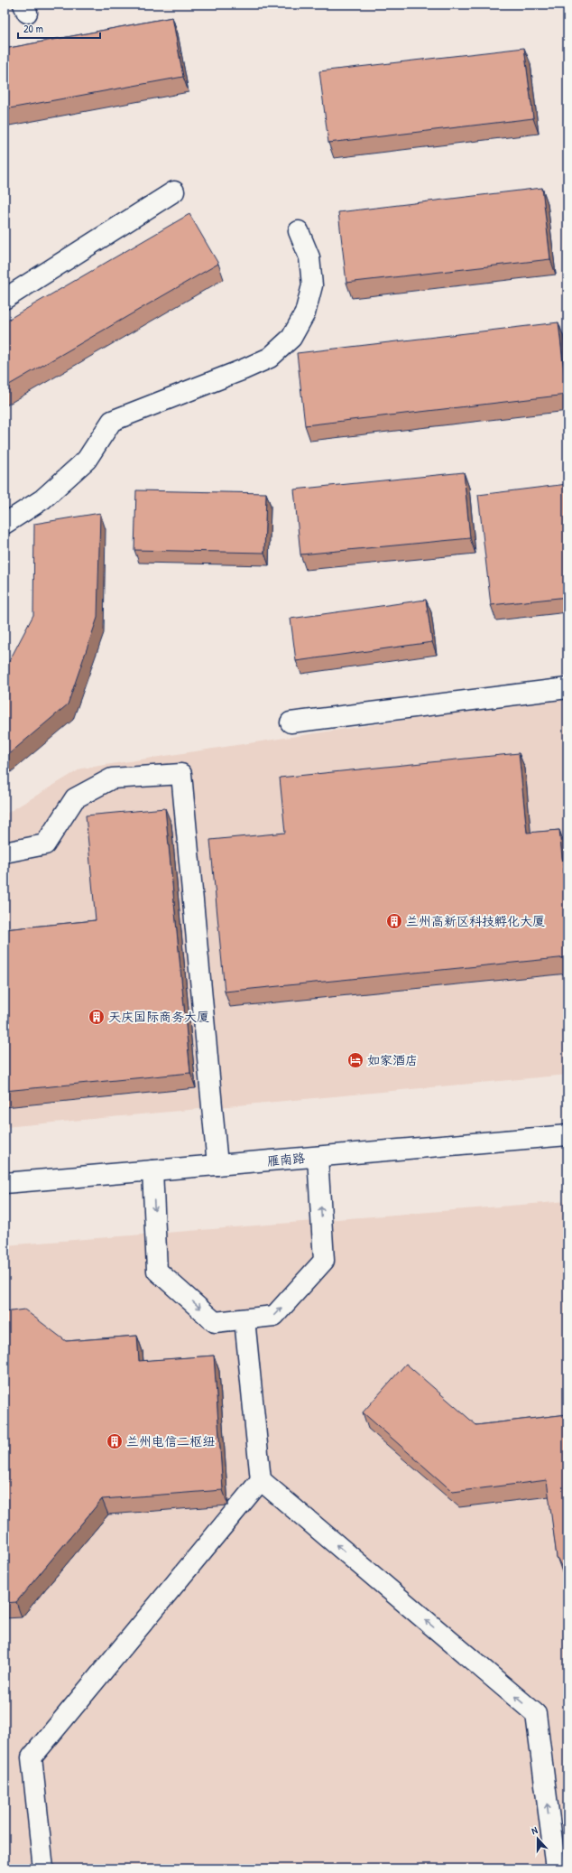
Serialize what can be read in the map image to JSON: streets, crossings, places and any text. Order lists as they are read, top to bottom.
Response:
{
  "streets": {
    "street": ["雁南路"]
  },
  "places": {
    "building": ["兰州高新区科技孵化大厦", "天庆国际商务大厦", "兰州电信二枢纽"],
    "hotel": ["如家酒店"]
  },
  "scale_bar": "20 m",
  "north": "top"
}
